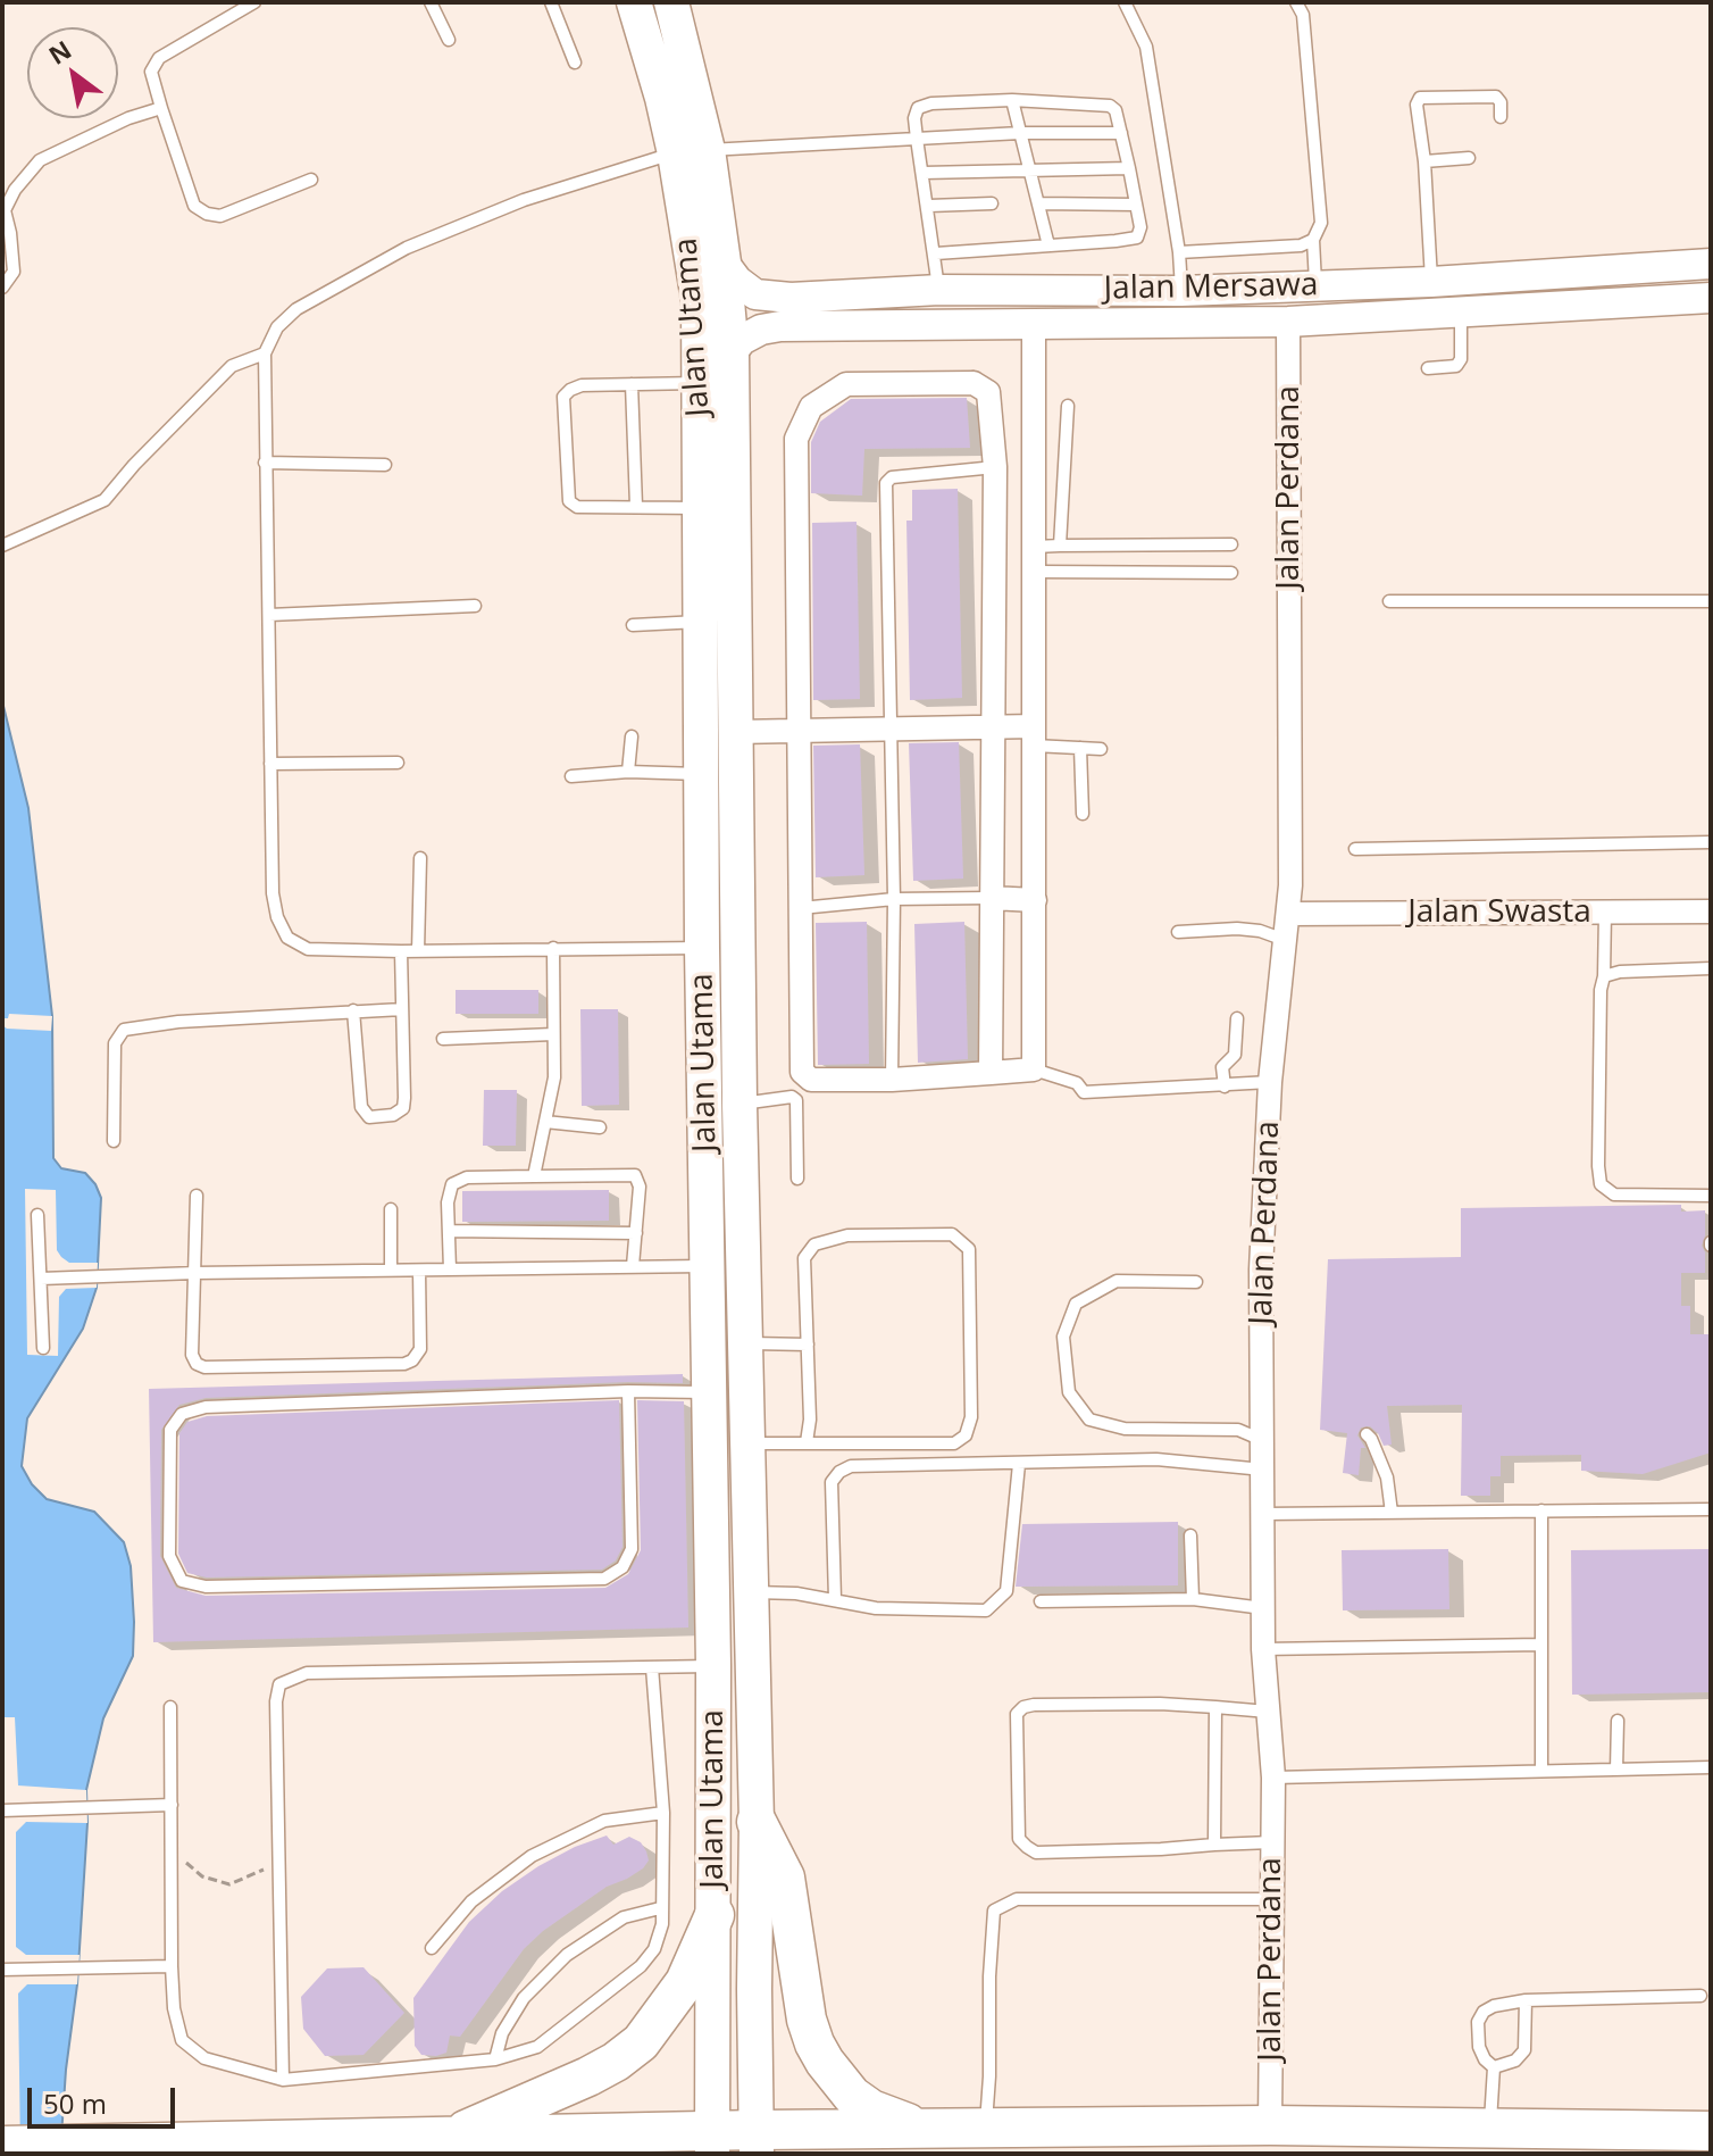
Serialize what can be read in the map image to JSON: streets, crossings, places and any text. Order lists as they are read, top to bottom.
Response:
{
  "streets": {
    "main road": ["Jalan Utama"],
    "street": ["Jalan Mersawa", "Jalan Perdana", "Jalan Swasta"]
  },
  "crossings": [
    ["Jalan Mersawa", "Jalan Utama"],
    ["Jalan Mersawa", "Jalan Perdana"],
    ["Jalan Perdana", "Jalan Swasta"]
  ],
  "scale_bar": "50 m",
  "north": "top left"
}
